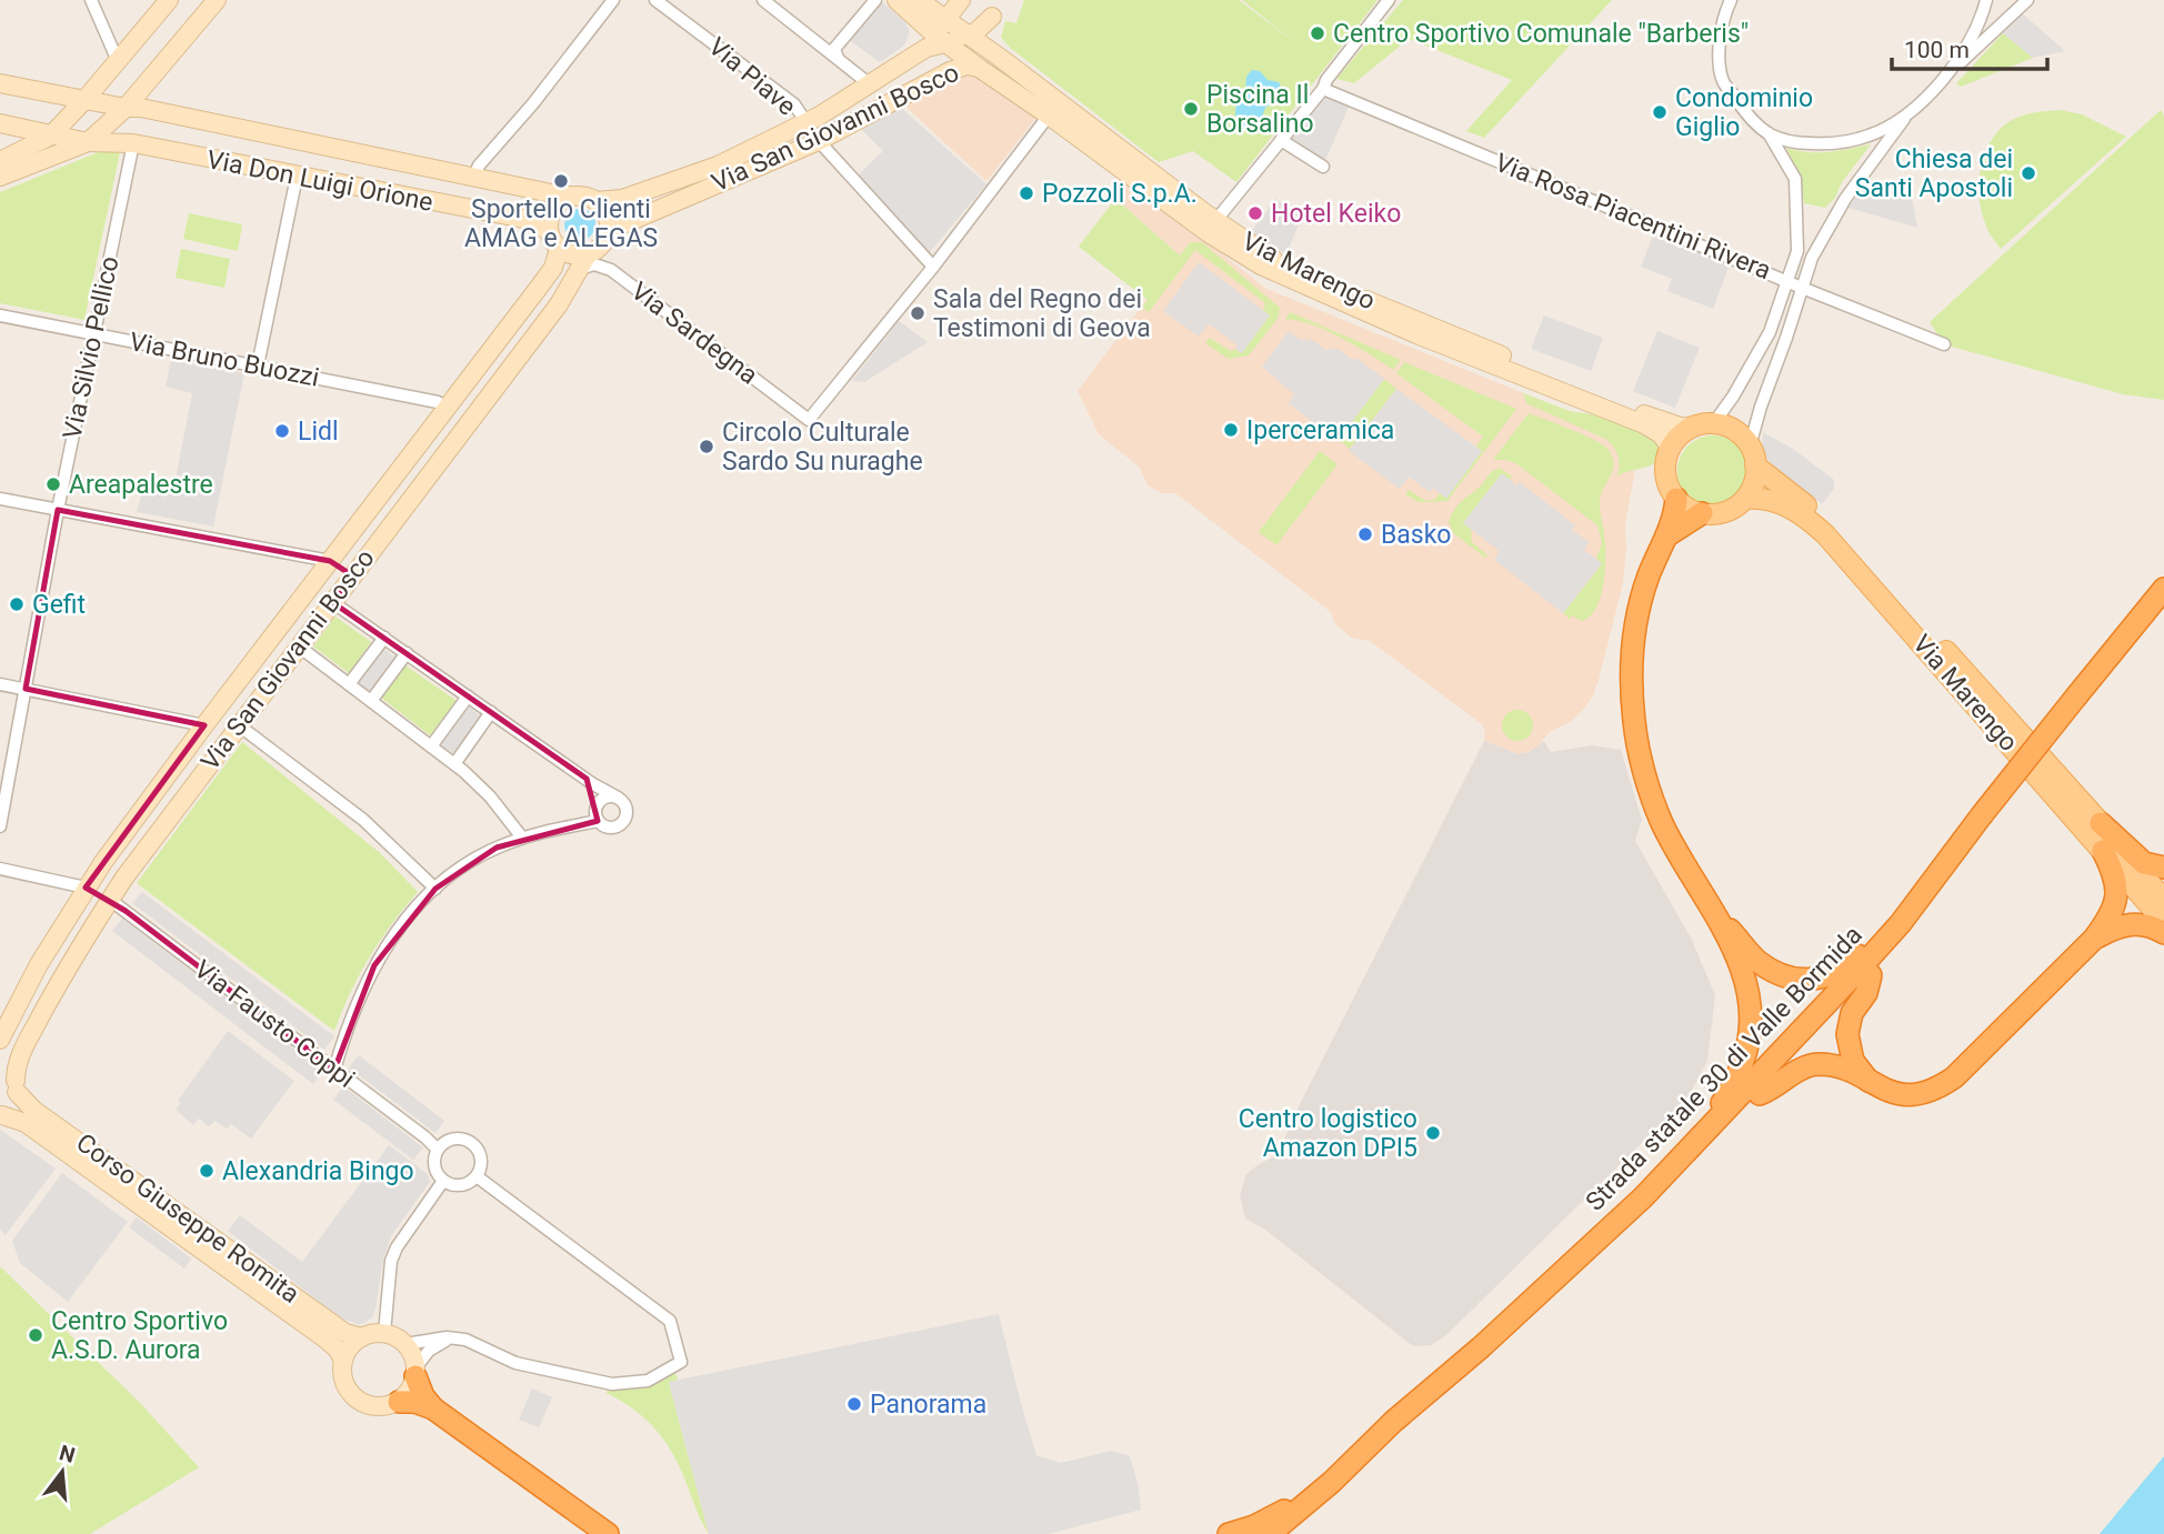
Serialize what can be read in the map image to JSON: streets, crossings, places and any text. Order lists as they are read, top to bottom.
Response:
{
  "streets": {
    "highway": ["Strada statale 30 di Valle Bormida"],
    "main road": [
      "Via San Giovanni Bosco",
      "Via Don Luigi Orione",
      "Via Marengo",
      "Corso Giuseppe Romita"
    ],
    "street": [
      "Via Piave",
      "Via Rosa Piacentini Rivera",
      "Via Sardegna",
      "Via Silvio Pellico",
      "Via Bruno Buozzi",
      "Via Fausto Coppi"
    ]
  },
  "crossings": [
    ["Via Piave", "Via San Giovanni Bosco"],
    ["Via Piave", "Via Sardegna"],
    ["Via San Giovanni Bosco", "Via Don Luigi Orione"],
    ["Via San Giovanni Bosco", "Via Marengo"],
    ["Via San Giovanni Bosco", "Via Sardegna"],
    ["Via San Giovanni Bosco", "Via Bruno Buozzi"],
    ["Via San Giovanni Bosco", "Via Fausto Coppi"],
    ["Via San Giovanni Bosco", "Corso Giuseppe Romita"],
    ["Via Don Luigi Orione", "Via Silvio Pellico"],
    ["Via Silvio Pellico", "Via Bruno Buozzi"]
  ],
  "places": [
    "Centro Sportivo Comunale \"Barberis\"",
    "Piscina Il Borsalino",
    "Condominio Giglio",
    "Chiesa dei Santi Apostoli",
    "Sportello Clienti AMAG e ALEGAS",
    "Pozzoli S.p.A.",
    "Hotel Keiko",
    "Sala del Regno dei Testimoni di Geova",
    "Iperceramica",
    "Lidl",
    "Circolo Culturale Sardo Su nuraghe",
    "Areapalestre",
    "Basko",
    "Gefit",
    "Centro logistico Amazon DPI5",
    "Alexandria Bingo",
    "Centro Sportivo A.S.D. Aurora",
    "Panorama"
  ],
  "scale_bar": "100 m",
  "north": "top"
}
